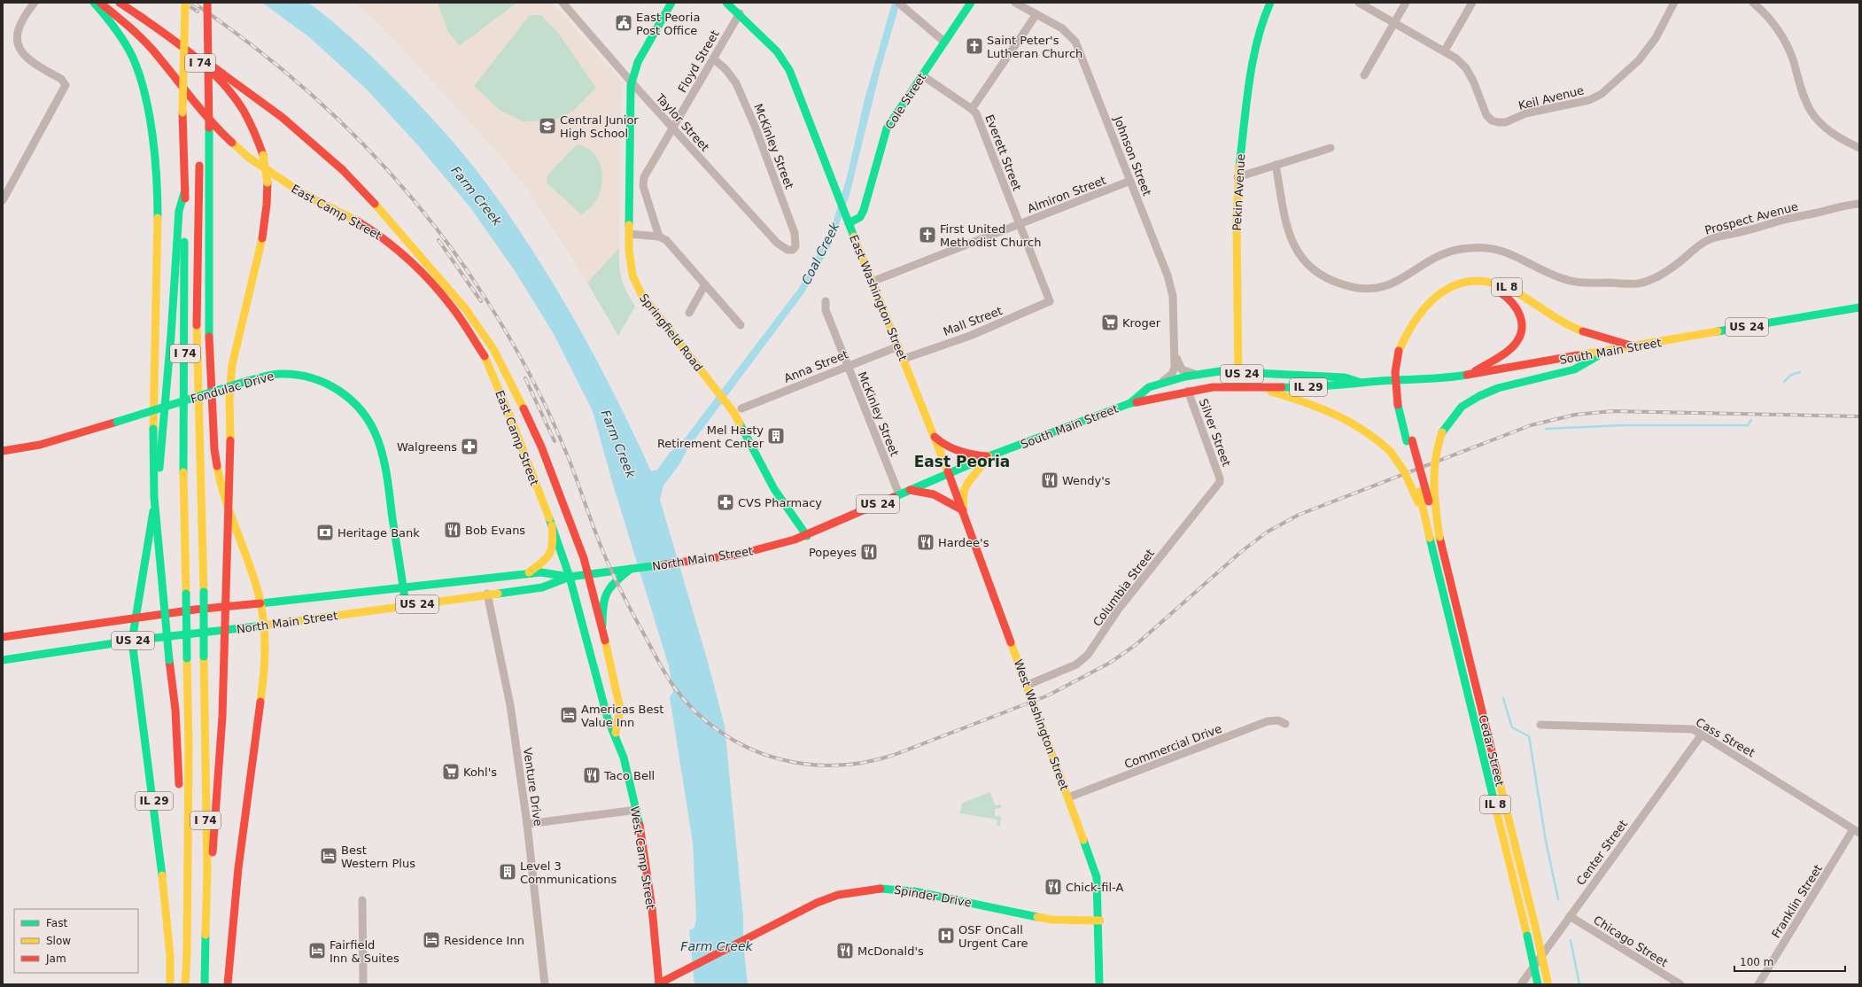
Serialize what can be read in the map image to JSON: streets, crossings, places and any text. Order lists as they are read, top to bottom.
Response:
{
  "streets": {
    "main road": [
      "I 74",
      "Cole Street",
      "Pekin Avenue",
      "East Camp Street",
      "IL 8",
      "East Washington Street",
      "US 24",
      "Springfield Road",
      "South Main Street",
      "Fondulac Drive",
      "IL 29",
      "North Main Street",
      "West Washington Street",
      "Cedar Street",
      "West Camp Street",
      "Spinder Drive"
    ],
    "street": [
      "Floyd Street",
      "Keil Avenue",
      "Taylor Street",
      "McKinley Street",
      "Everett Street",
      "Johnson Street",
      "Almiron Street",
      "Prospect Avenue",
      "Mall Street",
      "Anna Street",
      "Silver Street",
      "Columbia Street",
      "Cass Street",
      "Commercial Drive",
      "Venture Drive",
      "Center Street",
      "Franklin Street",
      "Chicago Street"
    ]
  },
  "crossings": [
    ["Floyd Street", "Taylor Street"],
    ["Floyd Street", "McKinley Street"],
    ["Floyd Street", "East Washington Street"],
    ["Cole Street", "Everett Street"],
    ["Cole Street", "East Washington Street"],
    ["Taylor Street", "McKinley Street"],
    ["Taylor Street", "Springfield Road"],
    ["McKinley Street", "Anna Street"],
    ["McKinley Street", "North Main Street"],
    ["Everett Street", "Almiron Street"],
    ["Everett Street", "Mall Street"],
    ["Johnson Street", "Almiron Street"],
    ["Johnson Street", "South Main Street"],
    ["Pekin Avenue", "South Main Street"],
    ["Almiron Street", "East Washington Street"],
    ["East Camp Street", "North Main Street"],
    ["East Camp Street", "West Camp Street"],
    ["IL 8", "South Main Street"],
    ["IL 8", "Cedar Street"],
    ["East Washington Street", "Mall Street"],
    ["East Washington Street", "South Main Street"],
    ["East Washington Street", "Anna Street"],
    ["East Washington Street", "North Main Street"],
    ["East Washington Street", "West Washington Street"],
    ["Springfield Road", "North Main Street"],
    ["South Main Street", "Silver Street"],
    ["South Main Street", "North Main Street"],
    ["South Main Street", "West Washington Street"],
    ["Fondulac Drive", "North Main Street"],
    ["IL 29", "North Main Street"],
    ["Silver Street", "Columbia Street"],
    ["North Main Street", "West Washington Street"],
    ["North Main Street", "Venture Drive"],
    ["North Main Street", "West Camp Street"],
    ["Columbia Street", "West Washington Street"],
    ["West Washington Street", "Commercial Drive"],
    ["West Washington Street", "Spinder Drive"],
    ["Cass Street", "Center Street"],
    ["Cass Street", "Franklin Street"],
    ["Center Street", "Chicago Street"],
    ["West Camp Street", "Spinder Drive"]
  ],
  "districts": ["East Peoria"],
  "water": ["Farm Creek", "Coal Creek"],
  "places": {
    "public building": ["East Peoria Post Office"],
    "church": ["Saint Peter's Lutheran Church", "First United Methodist Church"],
    "school or university": ["Central Junior High School"],
    "supermarket": ["Kroger", "Kohl's"],
    "building": ["Mel Hasty Retirement Center", "Level 3 Communications"],
    "pharmacy": ["Walgreens", "CVS Pharmacy"],
    "restaurant": [
      "Wendy's",
      "Bob Evans",
      "Hardee's",
      "Popeyes",
      "Taco Bell",
      "Chick-fil-A",
      "McDonald's"
    ],
    "bank": ["Heritage Bank"],
    "hotel": [
      "Americas Best Value Inn",
      "Best Western Plus",
      "Residence Inn",
      "Fairfield Inn & Suites"
    ],
    "hospital": ["OSF OnCall Urgent Care"]
  },
  "legend": ["Fast", "Slow", "Jam"],
  "scale_bar": "100 m"
}
